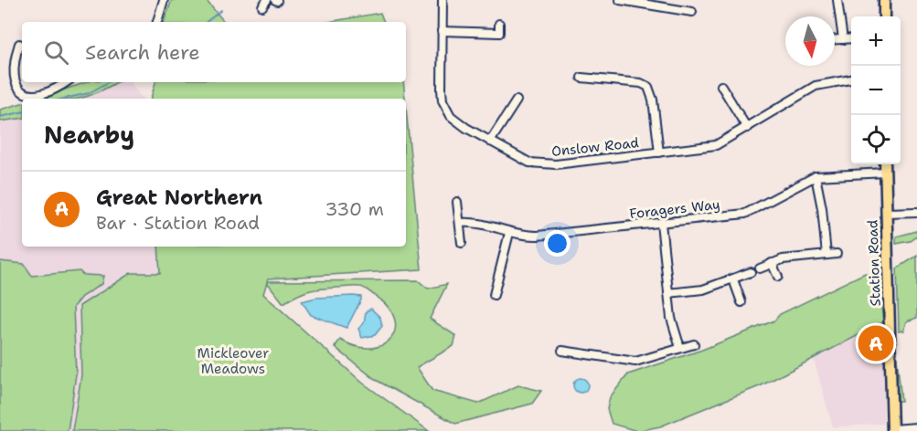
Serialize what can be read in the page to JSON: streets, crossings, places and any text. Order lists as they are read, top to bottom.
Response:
{
  "streets": {
    "main road": ["Station Road"],
    "street": ["Onslow Road", "Foragers Way"]
  },
  "crossings": [
    ["Foragers Way", "Station Road"]
  ],
  "parks": ["Mickleover Meadows"],
  "north": "bottom",
  "page": {
    "map_buttons": ["+", "−"],
    "search": "Search here",
    "heading": "Nearby",
    "list": [
      {
        "mark": "A",
        "name": "Great Northern",
        "note": "Bar · Station Road",
        "value": "330 m"
      }
    ],
    "pins": "A"
  }
}
